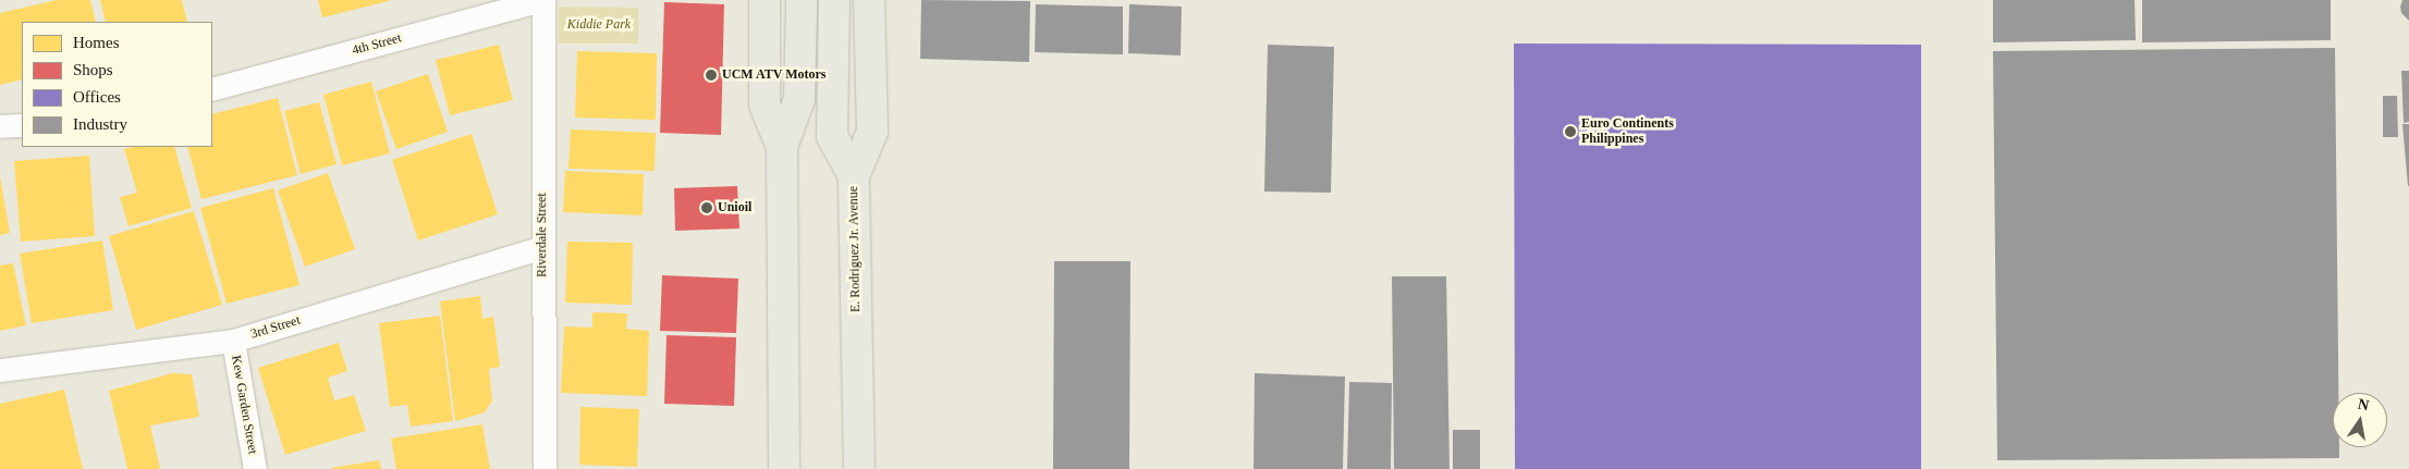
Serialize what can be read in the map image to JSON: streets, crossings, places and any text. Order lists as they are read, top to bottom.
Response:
{
  "streets": {
    "main road": ["E. Rodriguez Jr. Avenue"],
    "street": [
      "4th Street",
      "Riverdale Street",
      "3rd Street",
      "Kew Garden Street"
    ]
  },
  "crossings": [
    ["4th Street", "Riverdale Street"],
    ["Riverdale Street", "3rd Street"],
    ["3rd Street", "Kew Garden Street"]
  ],
  "parks": ["Kiddie Park"],
  "places": ["UCM ATV Motors", "Euro Continents Philippines", "Unioil"],
  "legend": [
    "Homes",
    "Shops",
    "Offices",
    "Industry"
  ],
  "north": "top"
}
